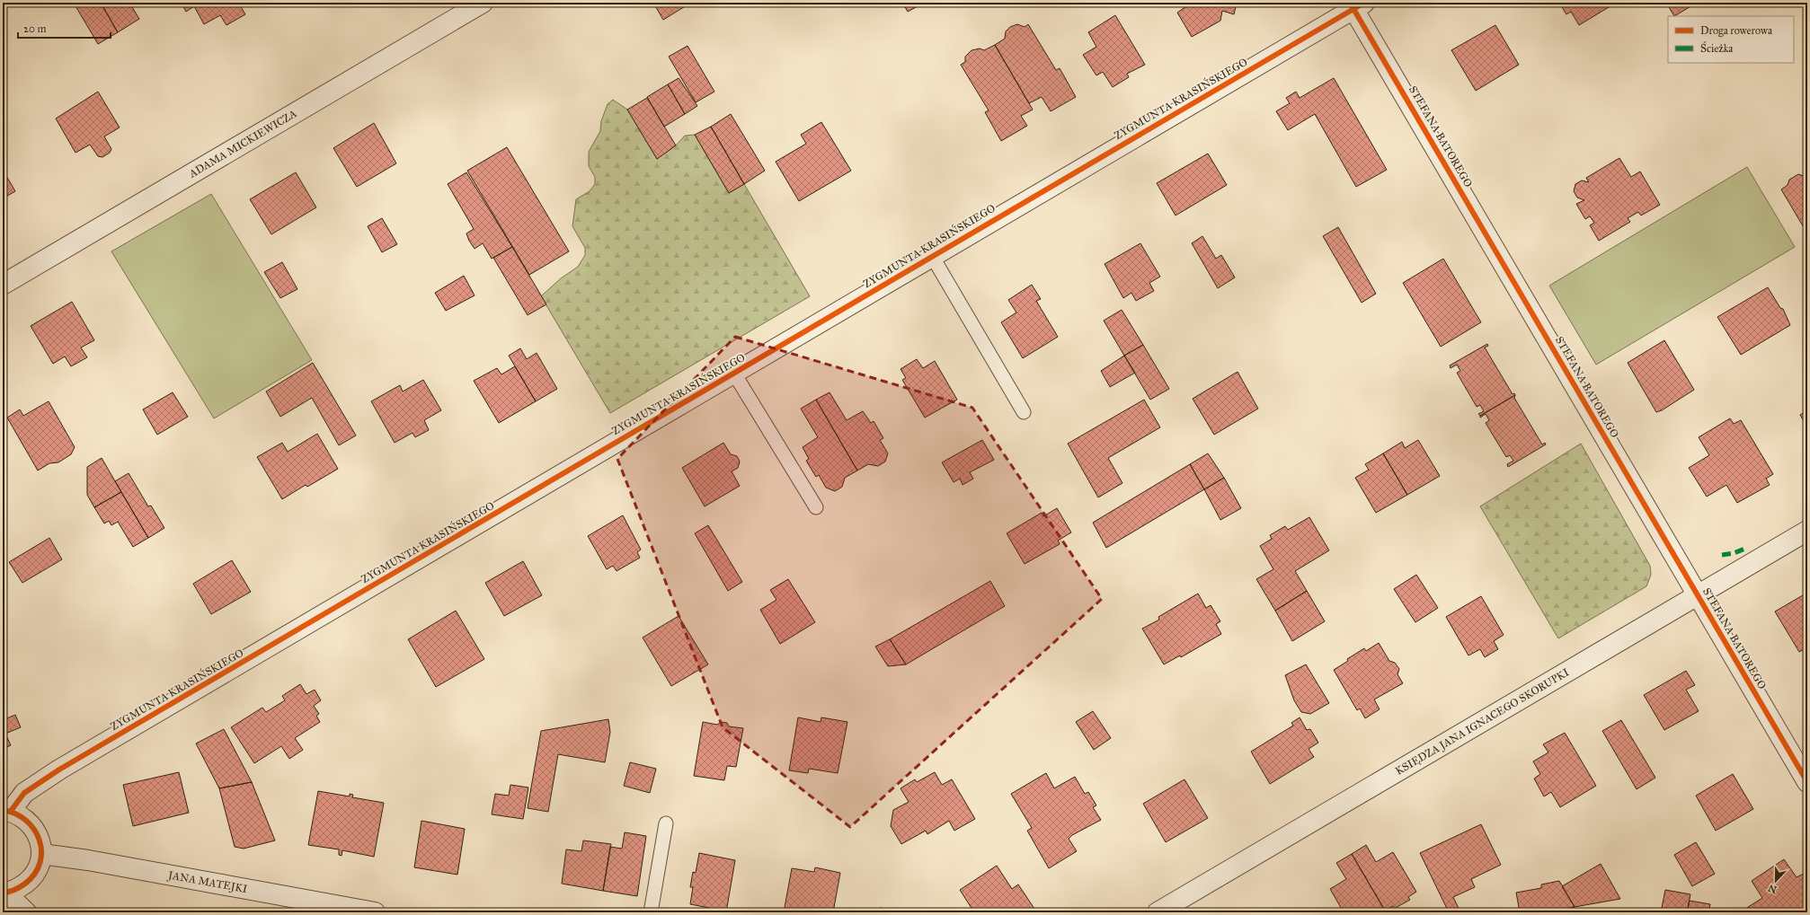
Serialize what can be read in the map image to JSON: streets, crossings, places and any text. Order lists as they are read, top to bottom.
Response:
{
  "streets": {
    "street": [
      "ZYGMUNTA KRASIŃSKIEGO",
      "STEFANA BATOREGO",
      "ADAMA MICKIEWICZA",
      "KSIĘDZA JANA IGNACEGO SKORUPKI",
      "JANA MATEJKI"
    ]
  },
  "crossings": [
    ["ZYGMUNTA KRASIŃSKIEGO", "STEFANA BATOREGO"],
    ["STEFANA BATOREGO", "KSIĘDZA JANA IGNACEGO SKORUPKI"]
  ],
  "legend": ["Droga rowerowa", "Ścieżka"],
  "scale_bar": "20 m",
  "north": "bottom"
}
